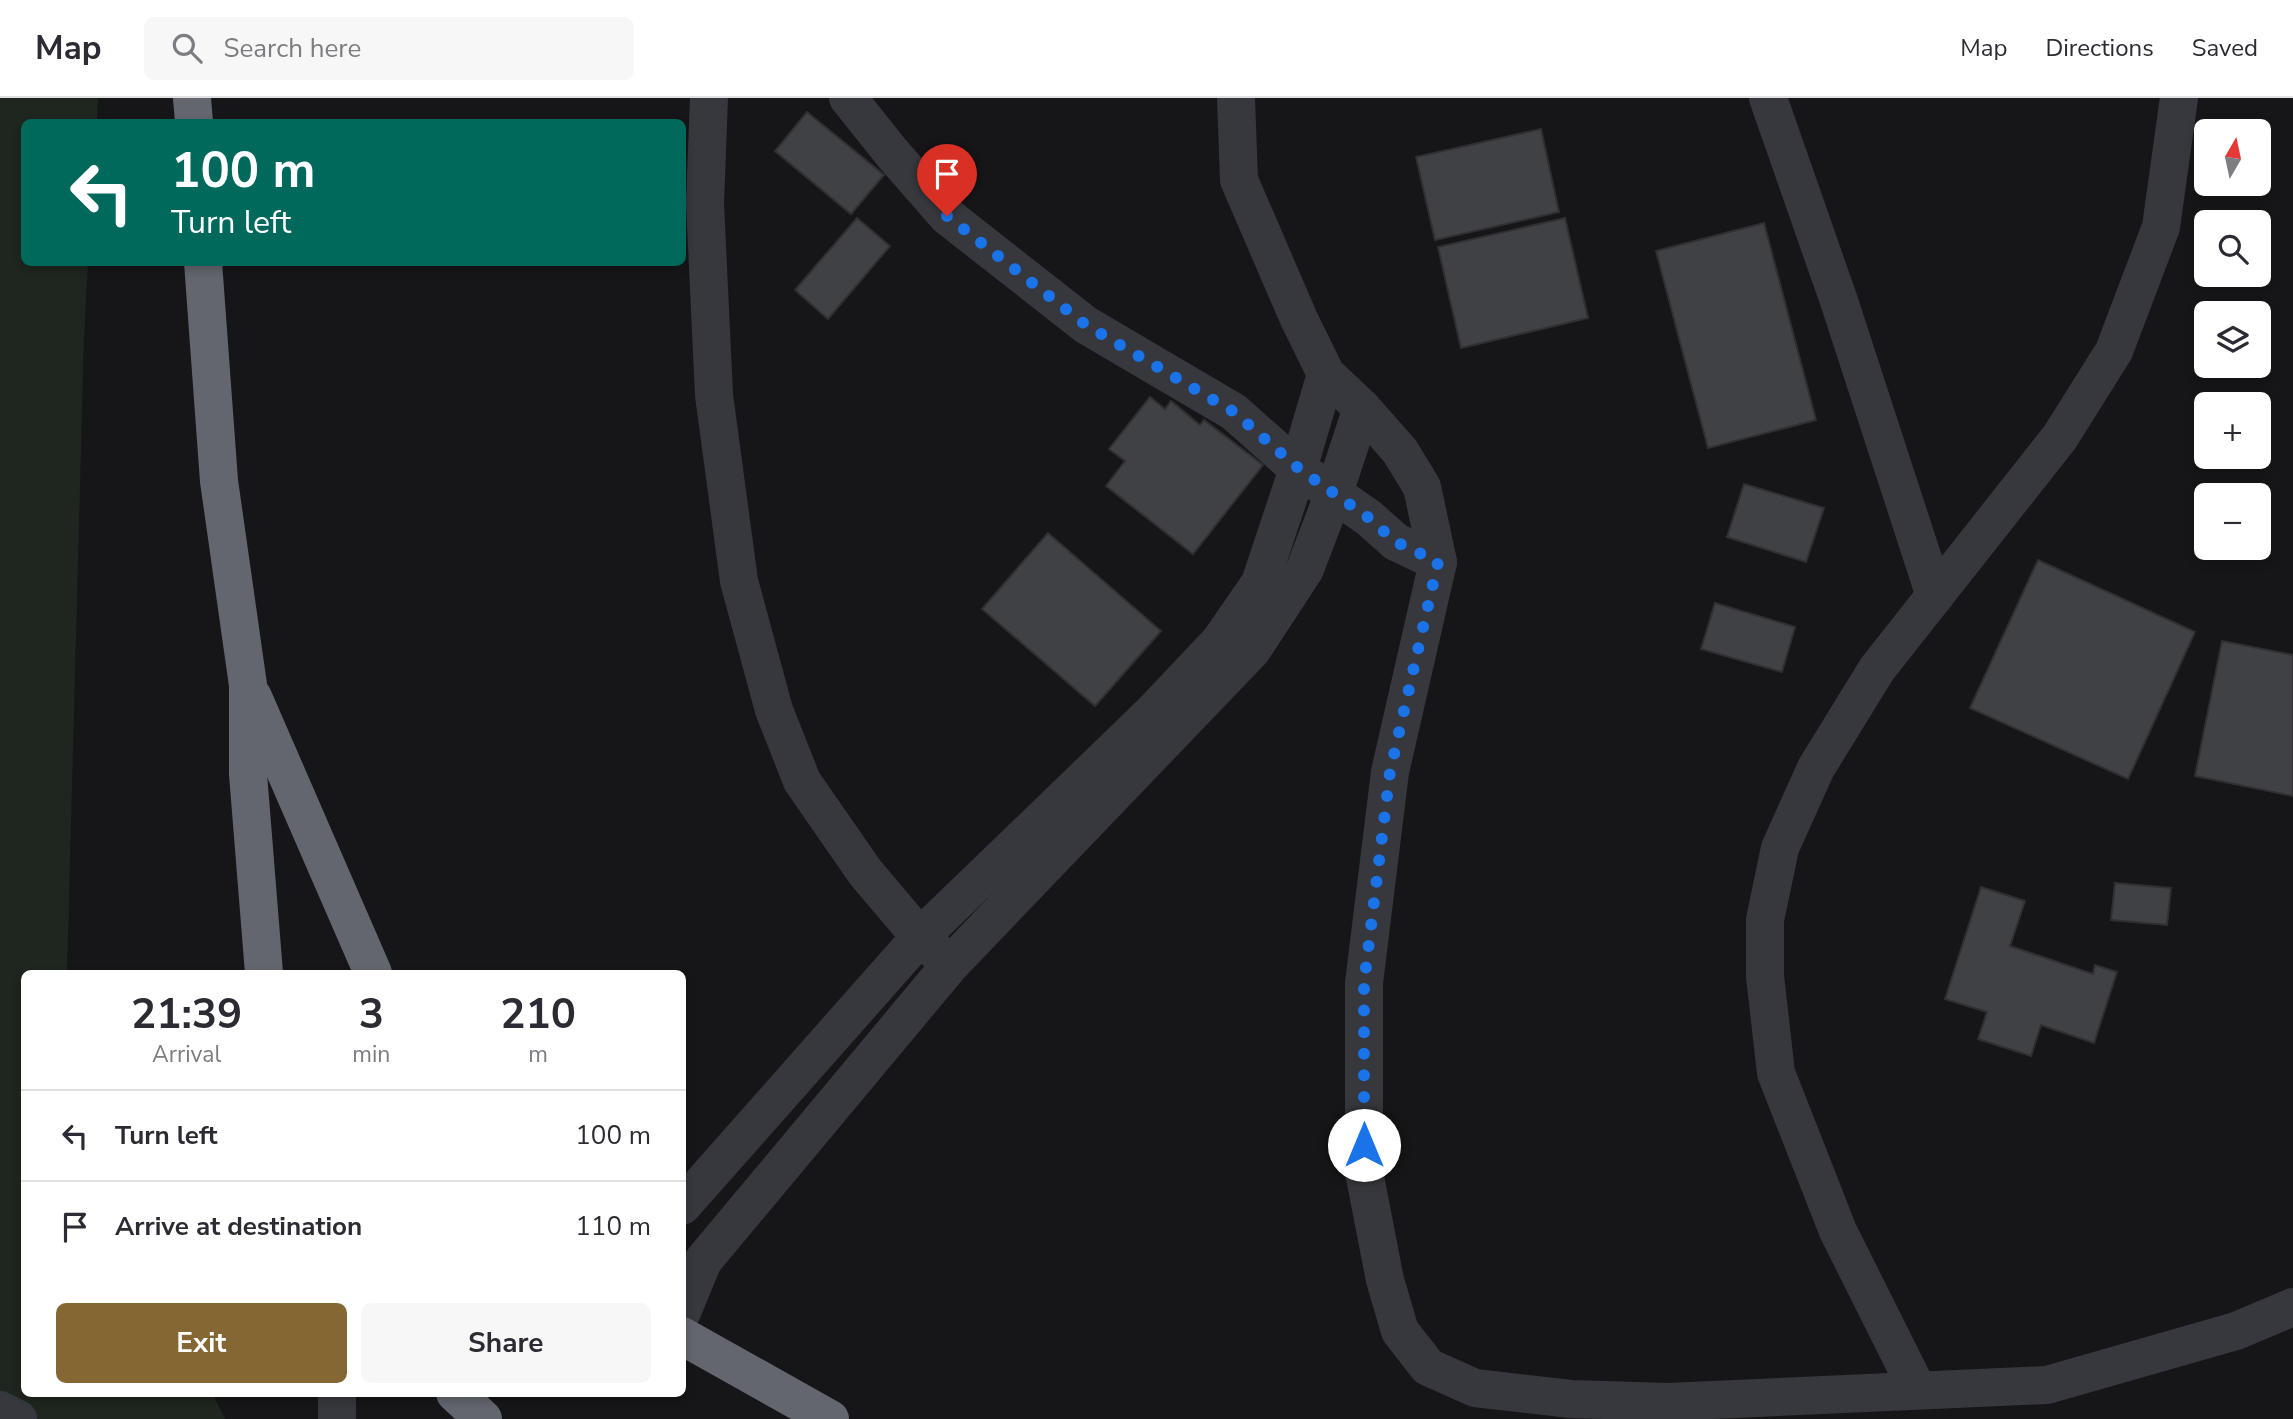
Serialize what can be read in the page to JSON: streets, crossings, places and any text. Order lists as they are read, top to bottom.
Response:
{
  "north": "top",
  "page": {
    "header": "Map",
    "search": "Search here",
    "nav": ["Map", "Directions", "Saved"],
    "map_buttons": ["+", "−"],
    "turn": ["100 m", "Turn left"],
    "eta": [
      "21:39",
      "Arrival",
      "3",
      "min",
      "210",
      "m"
    ],
    "list": [
      {
        "name": "Turn left",
        "value": "100 m"
      },
      {
        "name": "Arrive at destination",
        "value": "110 m"
      }
    ],
    "buttons": ["Exit", "Share"]
  }
}
